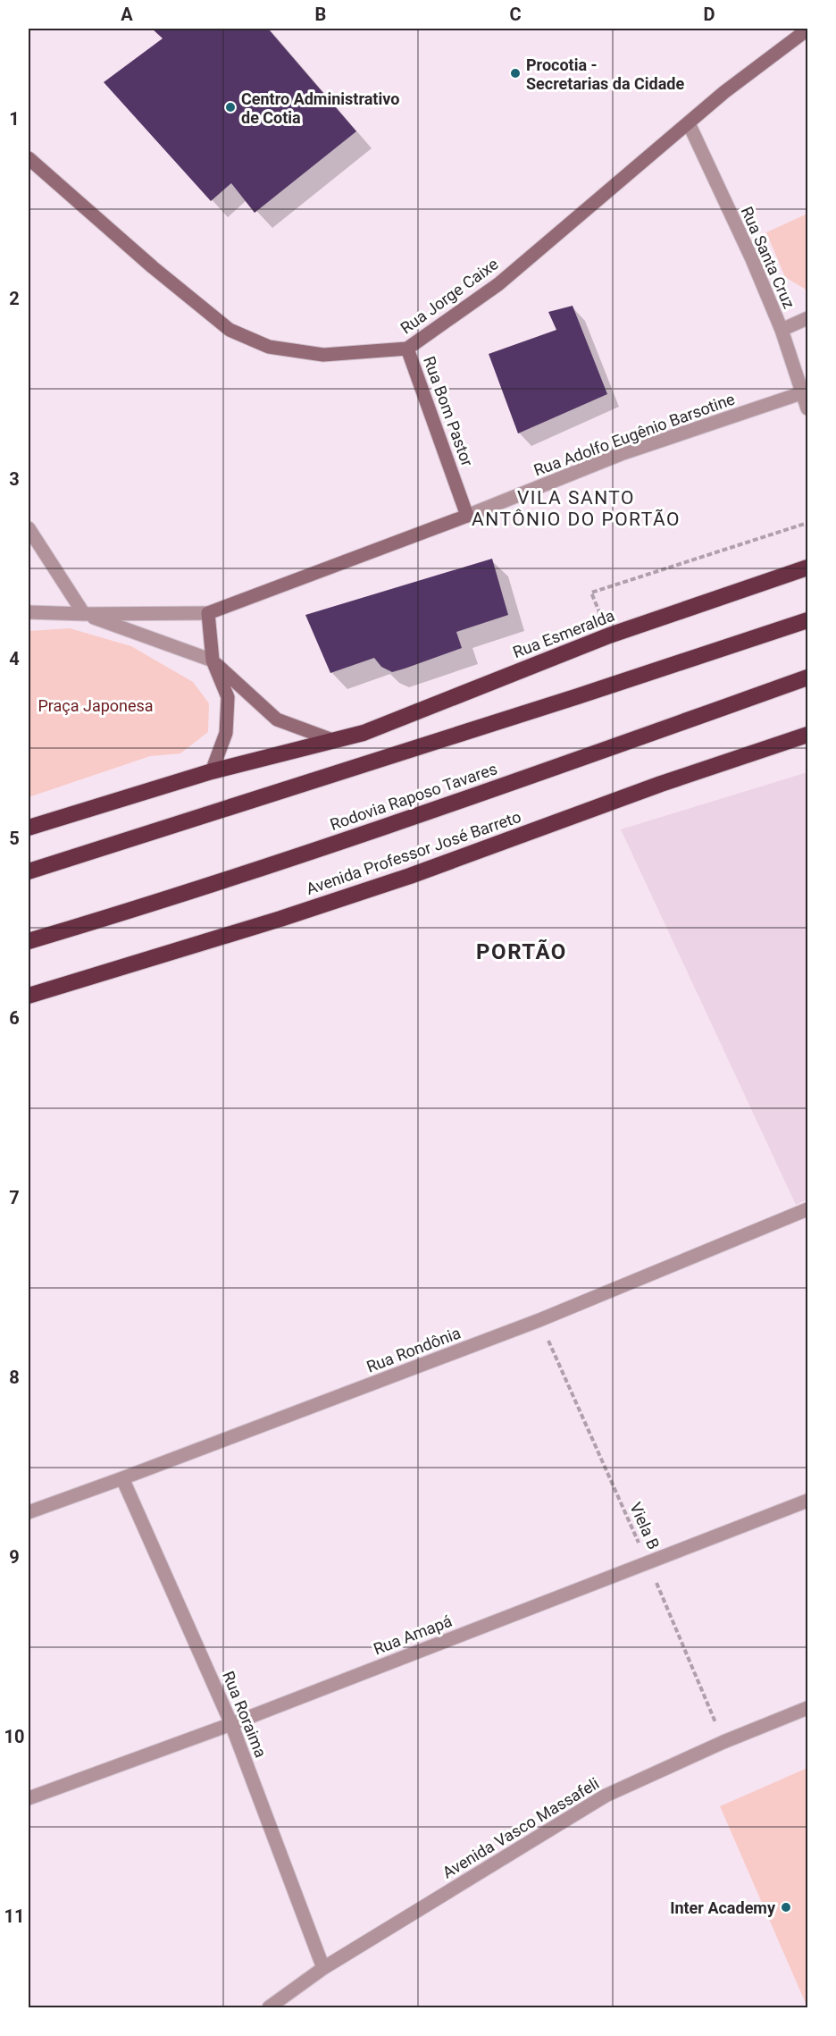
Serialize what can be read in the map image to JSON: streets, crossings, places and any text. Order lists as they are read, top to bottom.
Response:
{
  "streets": {
    "highway": ["Rua Esmeralda", "Rodovia Raposo Tavares", "Avenida Professor José Barreto"],
    "main road": ["Rua Jorge Caixe", "Rua Bom Pastor", "Rua Adolfo Eugênio Barsotine"],
    "street": [
      "Rua Santa Cruz",
      "Rua Rondônia",
      "Rua Amapá",
      "Rua Roraima",
      "Avenida Vasco Massafeli"
    ],
    "path": ["Viela B"]
  },
  "crossings": [
    ["Rua Santa Cruz", "Rua Jorge Caixe"],
    ["Rua Santa Cruz", "Rua Adolfo Eugênio Barsotine"],
    ["Rua Jorge Caixe", "Rua Bom Pastor"],
    ["Rua Bom Pastor", "Rua Adolfo Eugênio Barsotine"],
    ["Rua Rondônia", "Viela B"],
    ["Rua Rondônia", "Rua Roraima"],
    ["Viela B", "Rua Amapá"],
    ["Viela B", "Avenida Vasco Massafeli"],
    ["Rua Amapá", "Rua Roraima"],
    ["Rua Roraima", "Avenida Vasco Massafeli"]
  ],
  "districts": ["VILA SANTO ANTÔNIO DO PORTÃO", "PORTÃO"],
  "parks": ["Praça Japonesa"],
  "places": ["Procotia - Secretarias da Cidade", "Centro Administrativo de Cotia", "Inter Academy"],
  "grid": {
    "columns": [
      "A",
      "B",
      "C",
      "D"
    ],
    "rows": [
      "1",
      "2",
      "3",
      "4",
      "5",
      "6",
      "7",
      "8",
      "9",
      "10",
      "11"
    ]
  }
}
